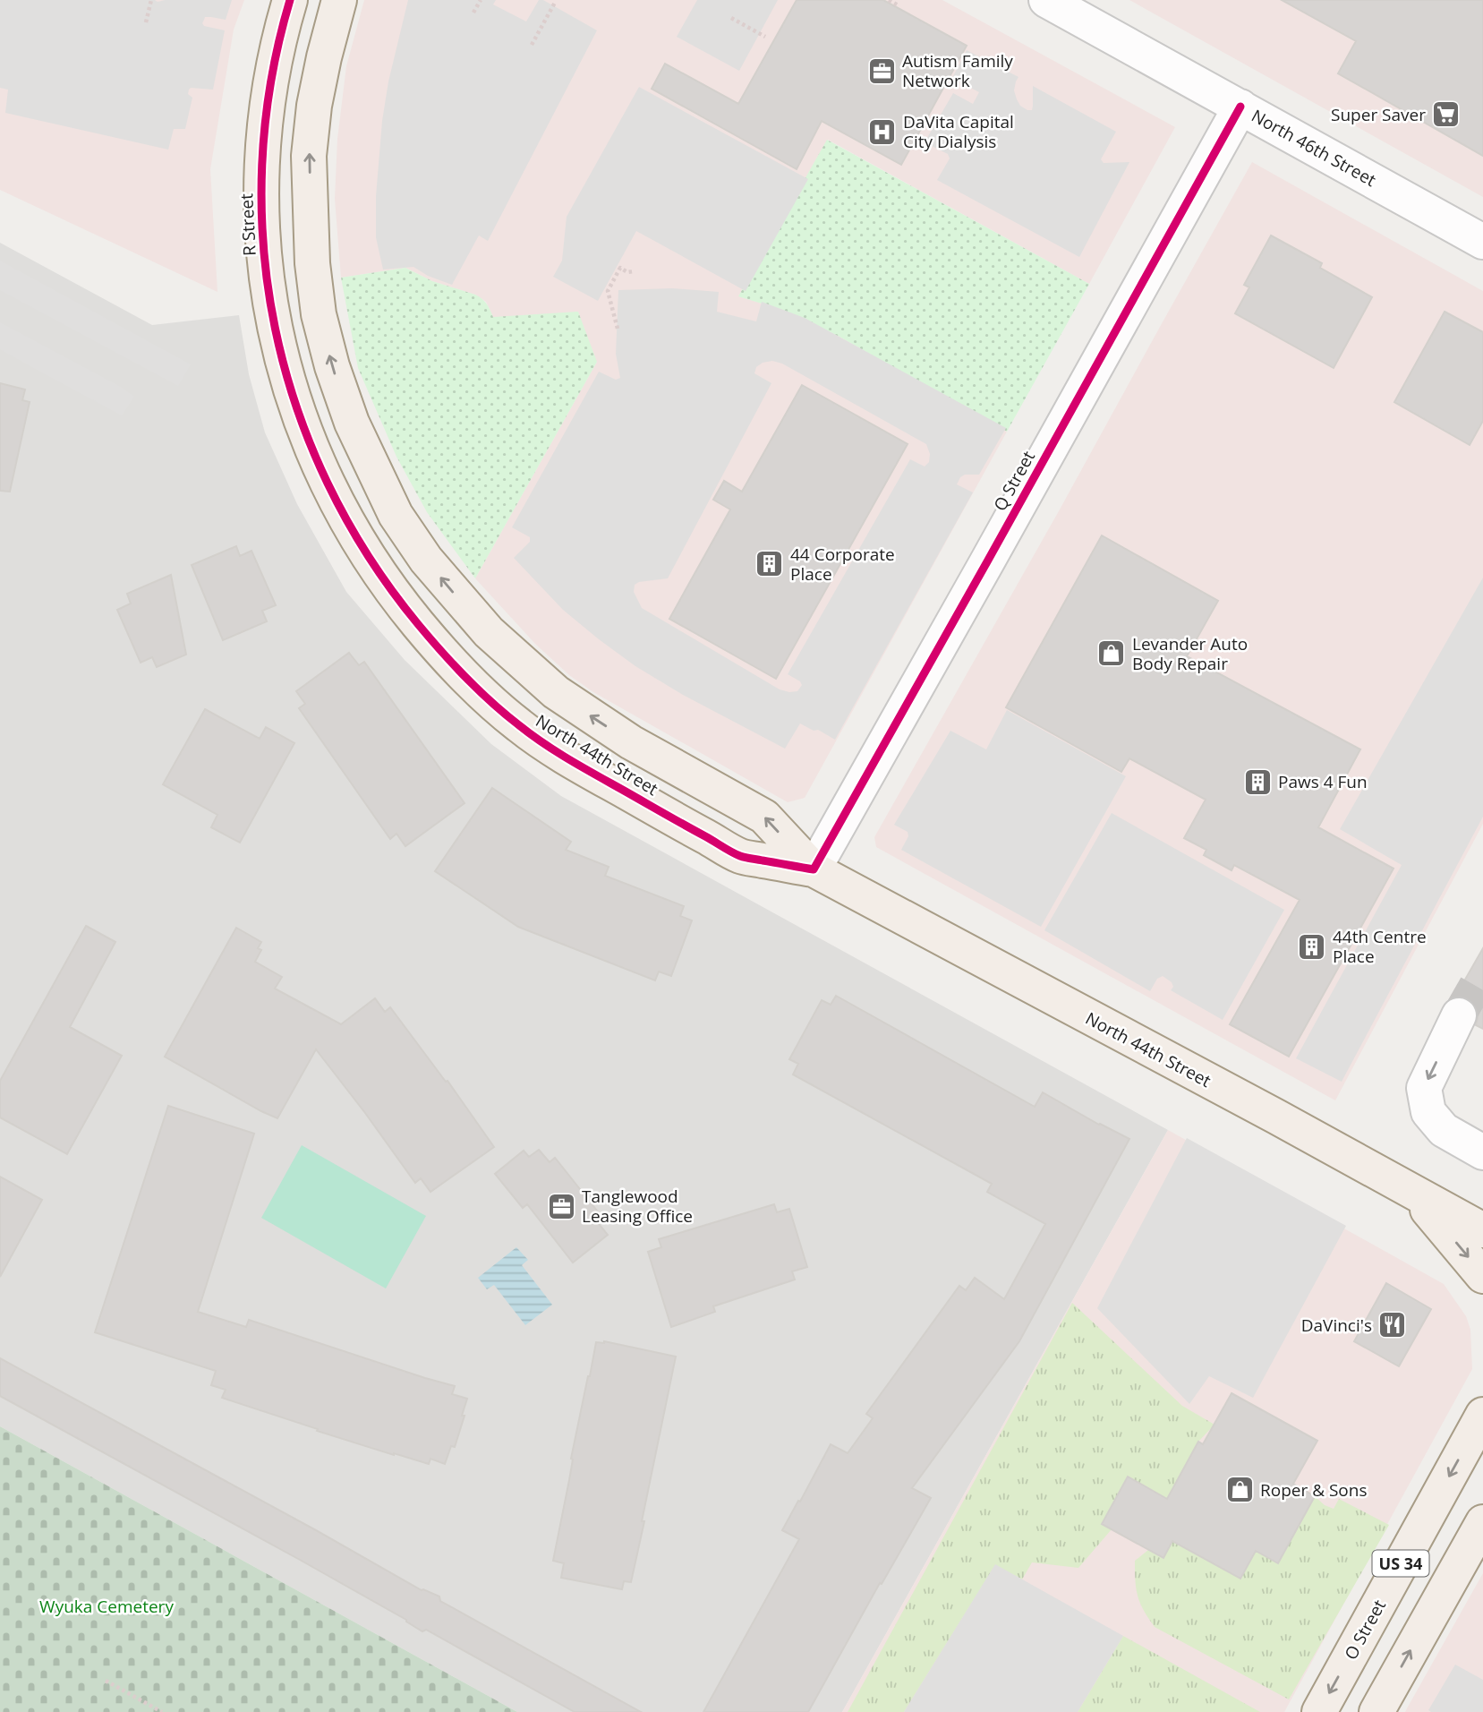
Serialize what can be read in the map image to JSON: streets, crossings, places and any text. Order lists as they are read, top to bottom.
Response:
{
  "streets": {
    "main road": [
      "R Street",
      "North 44th Street",
      "US 34",
      "O Street"
    ],
    "street": ["North 46th Street", "Q Street"]
  },
  "crossings": [
    ["North 46th Street", "Q Street"],
    ["R Street", "North 44th Street"],
    ["Q Street", "North 44th Street"]
  ],
  "one_way": ["North 44th Street"],
  "parks": ["Wyuka Cemetery"],
  "places": {
    "office": ["Autism Family Network", "Tanglewood Leasing Office"],
    "supermarket": ["Super Saver"],
    "hospital": ["DaVita Capital City Dialysis"],
    "building": ["44 Corporate Place", "Paws 4 Fun", "44th Centre Place"],
    "shop": ["Levander Auto Body Repair", "Roper & Sons"],
    "restaurant": ["DaVinci's"]
  }
}
